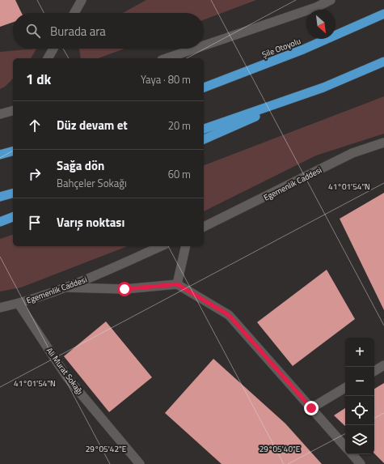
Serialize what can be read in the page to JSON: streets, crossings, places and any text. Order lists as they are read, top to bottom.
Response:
{
  "streets": {
    "highway": ["Şile Otoyolu"],
    "street": ["Egemenlik Caddesi", "Ali Murat Sokağı"]
  },
  "crossings": [
    ["Egemenlik Caddesi", "Ali Murat Sokağı"]
  ],
  "north": "bottom right",
  "page": {
    "search": "Burada ara",
    "heading": ["1 dk", "Yaya · 80 m"],
    "list": [
      ["Düz devam et", "20 m"],
      ["Sağa dön", "Bahçeler Sokağı", "60 m"],
      "Varış noktası"
    ],
    "map_buttons": ["+", "−"]
  },
  "coordinates": ["41°01'54\"N", "29°05'42\"E", "29°05'40\"E"]
}
